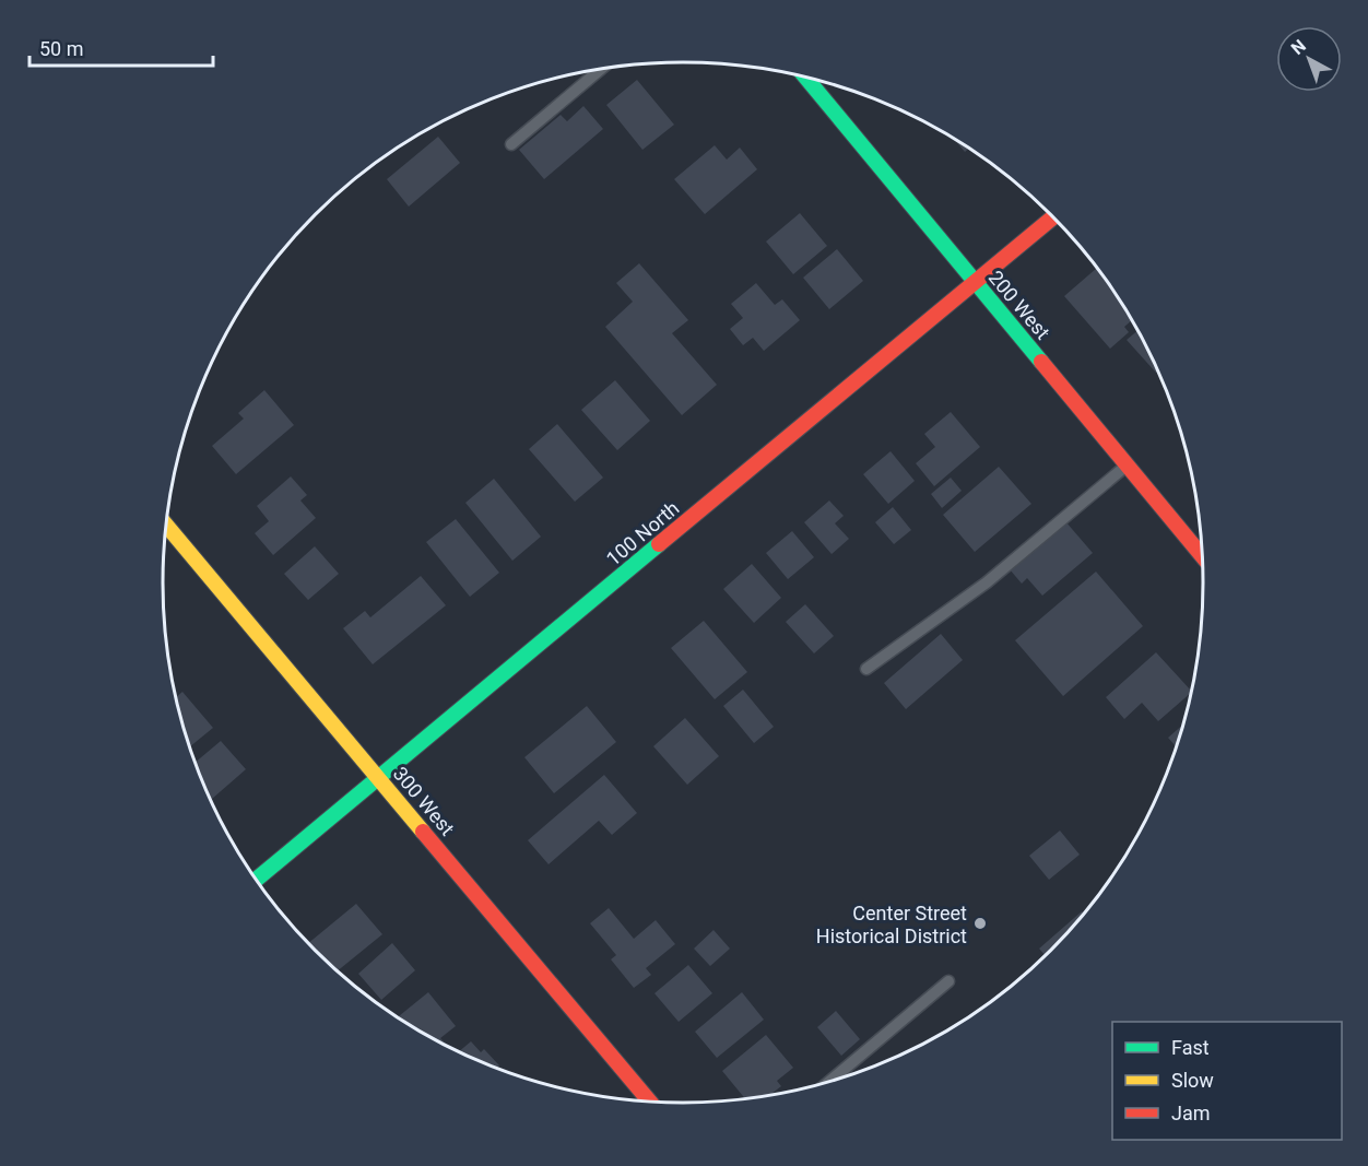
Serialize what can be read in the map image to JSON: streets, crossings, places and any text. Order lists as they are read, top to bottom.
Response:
{
  "streets": {
    "street": ["200 West", "100 North", "300 West"]
  },
  "crossings": [
    ["200 West", "100 North"],
    ["100 North", "300 West"]
  ],
  "places": ["Center Street Historical District"],
  "legend": ["Fast", "Slow", "Jam"],
  "scale_bar": "50 m",
  "north": "top left"
}
